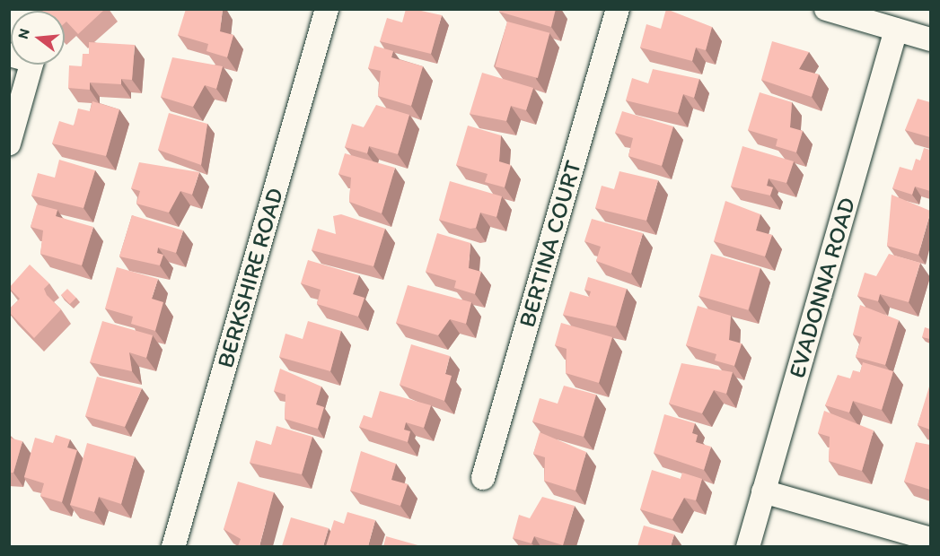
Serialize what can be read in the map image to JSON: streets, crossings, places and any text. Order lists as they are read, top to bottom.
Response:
{
  "streets": {
    "street": ["BERTINA COURT", "BERKSHIRE ROAD", "EVADONNA ROAD"]
  },
  "north": "left"
}
